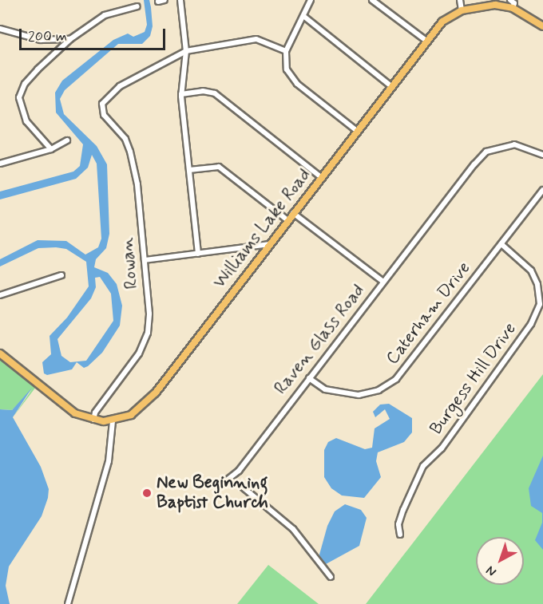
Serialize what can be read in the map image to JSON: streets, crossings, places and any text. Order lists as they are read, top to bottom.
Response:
{
  "streets": {
    "main road": ["Williams Lake Road"],
    "street": [
      "Rowan",
      "Caterham Drive",
      "Raven Glass Road",
      "Burgess Hill Drive"
    ]
  },
  "crossings": [
    ["Williams Lake Road", "Rowan"],
    ["Caterham Drive", "Raven Glass Road"],
    ["Caterham Drive", "Burgess Hill Drive"]
  ],
  "places": ["New Beginning Baptist Church"],
  "scale_bar": "200 m",
  "north": "bottom left"
}
